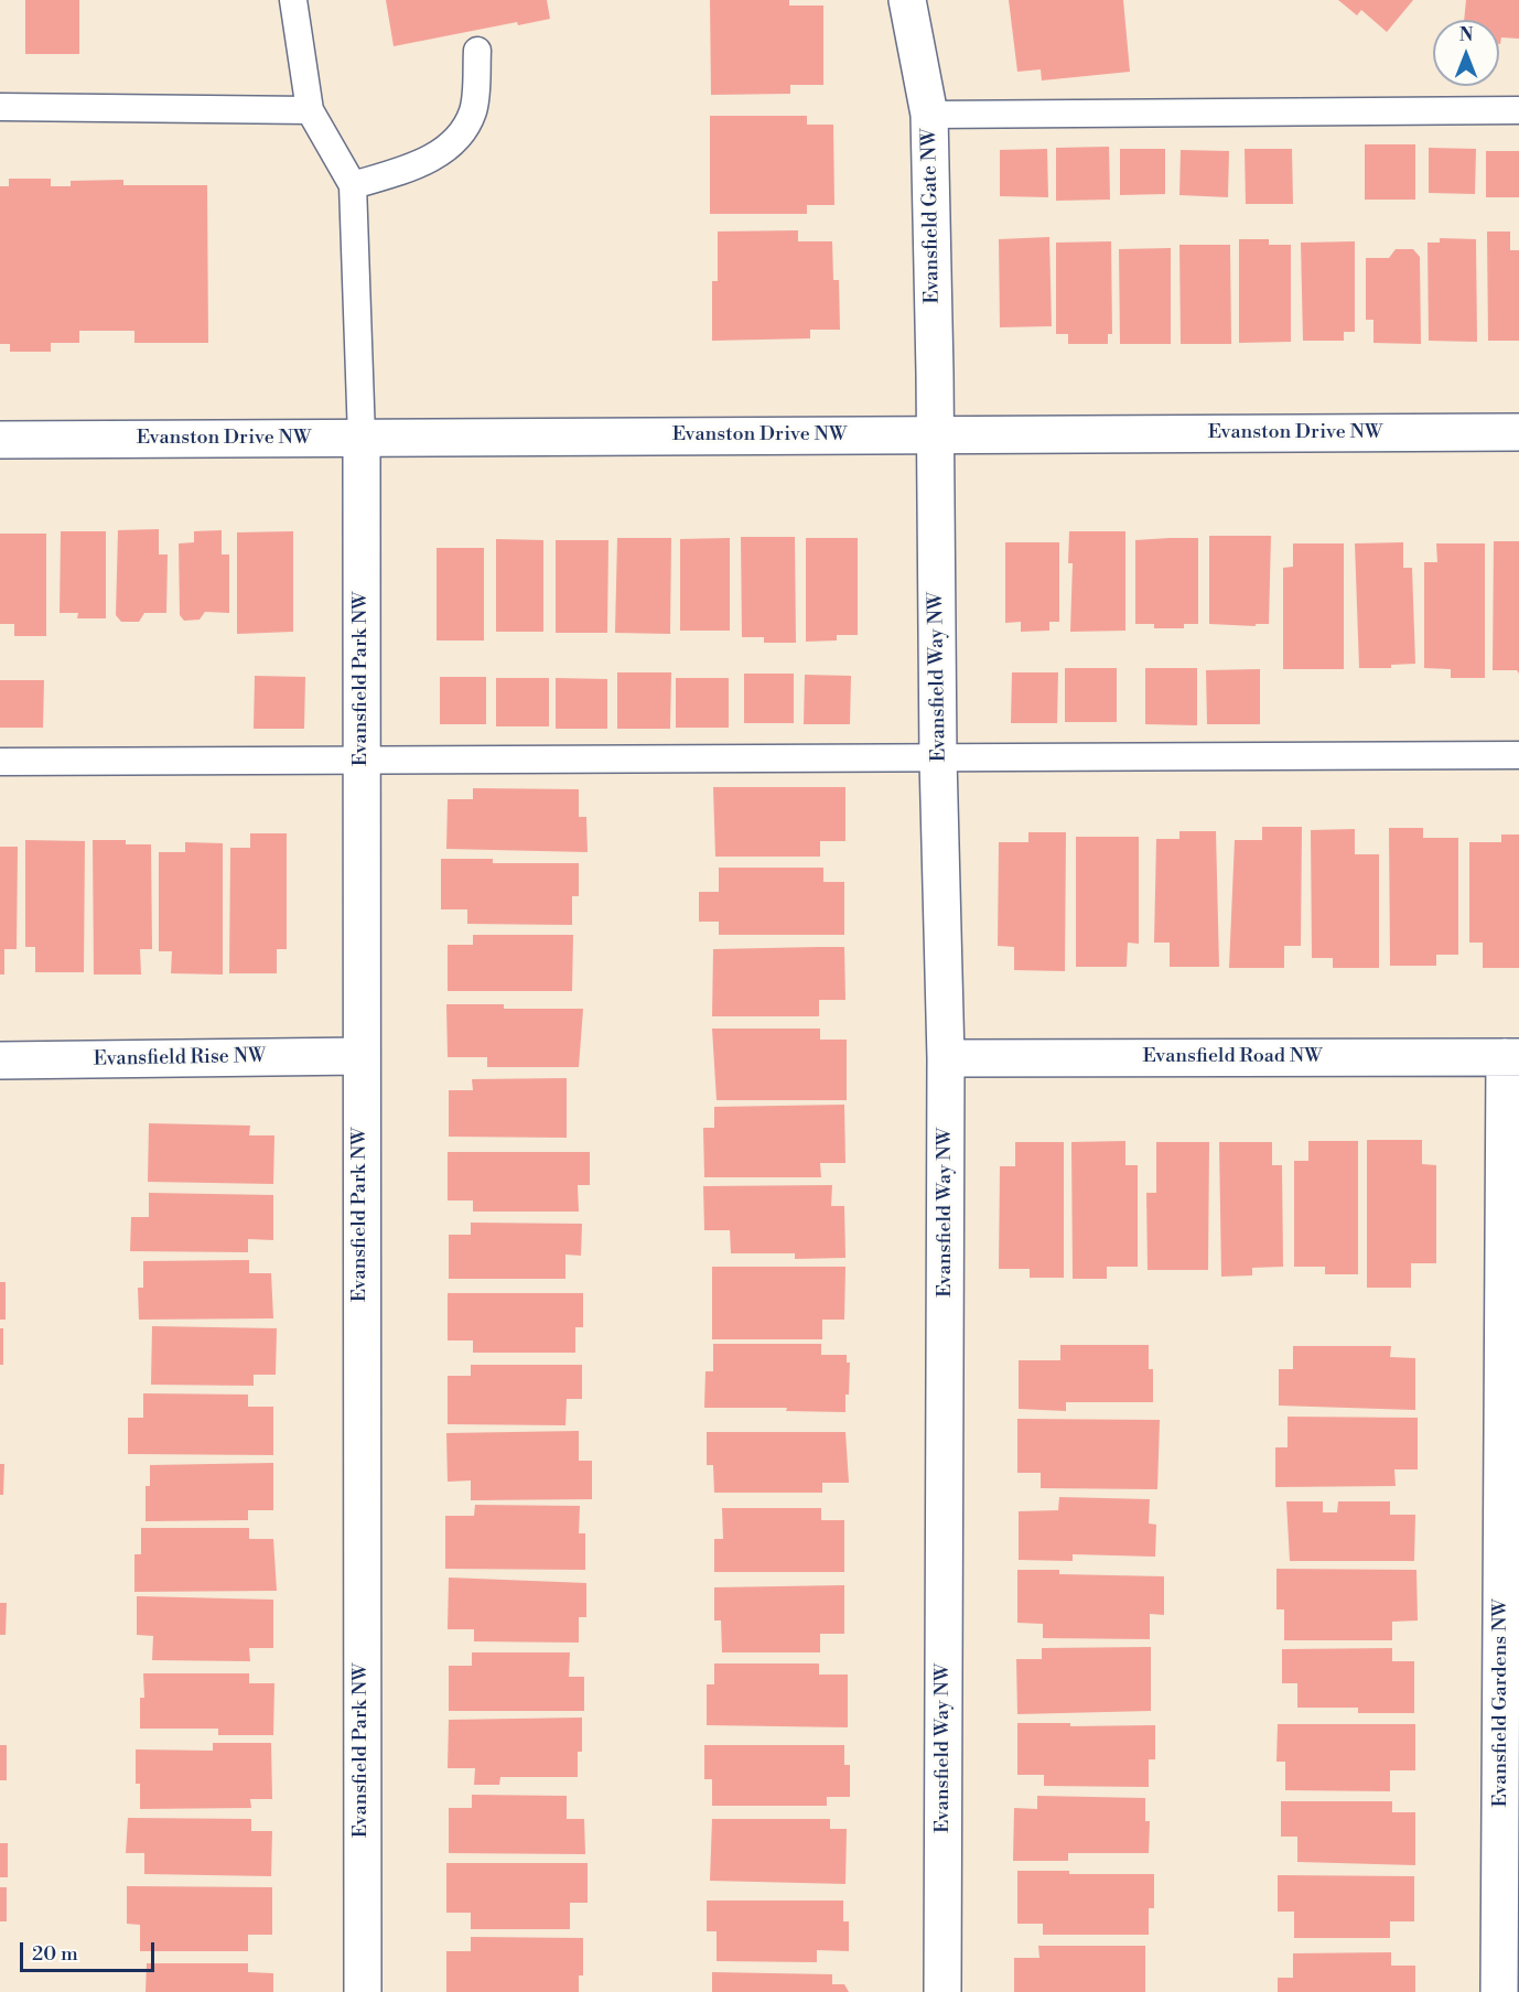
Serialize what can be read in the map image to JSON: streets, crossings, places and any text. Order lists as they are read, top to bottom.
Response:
{
  "streets": {
    "street": [
      "Evansfield Gate NW",
      "Evanston Drive NW",
      "Evansfield Way NW",
      "Evansfield Park NW",
      "Evansfield Road NW",
      "Evansfield Rise NW",
      "Evansfield Gardens NW"
    ]
  },
  "crossings": [
    ["Evansfield Gate NW", "Evanston Drive NW"],
    ["Evansfield Gate NW", "Evansfield Way NW"],
    ["Evanston Drive NW", "Evansfield Way NW"],
    ["Evanston Drive NW", "Evansfield Park NW"],
    ["Evansfield Way NW", "Evansfield Road NW"],
    ["Evansfield Park NW", "Evansfield Rise NW"],
    ["Evansfield Road NW", "Evansfield Gardens NW"]
  ],
  "scale_bar": "20 m",
  "north": "top"
}
